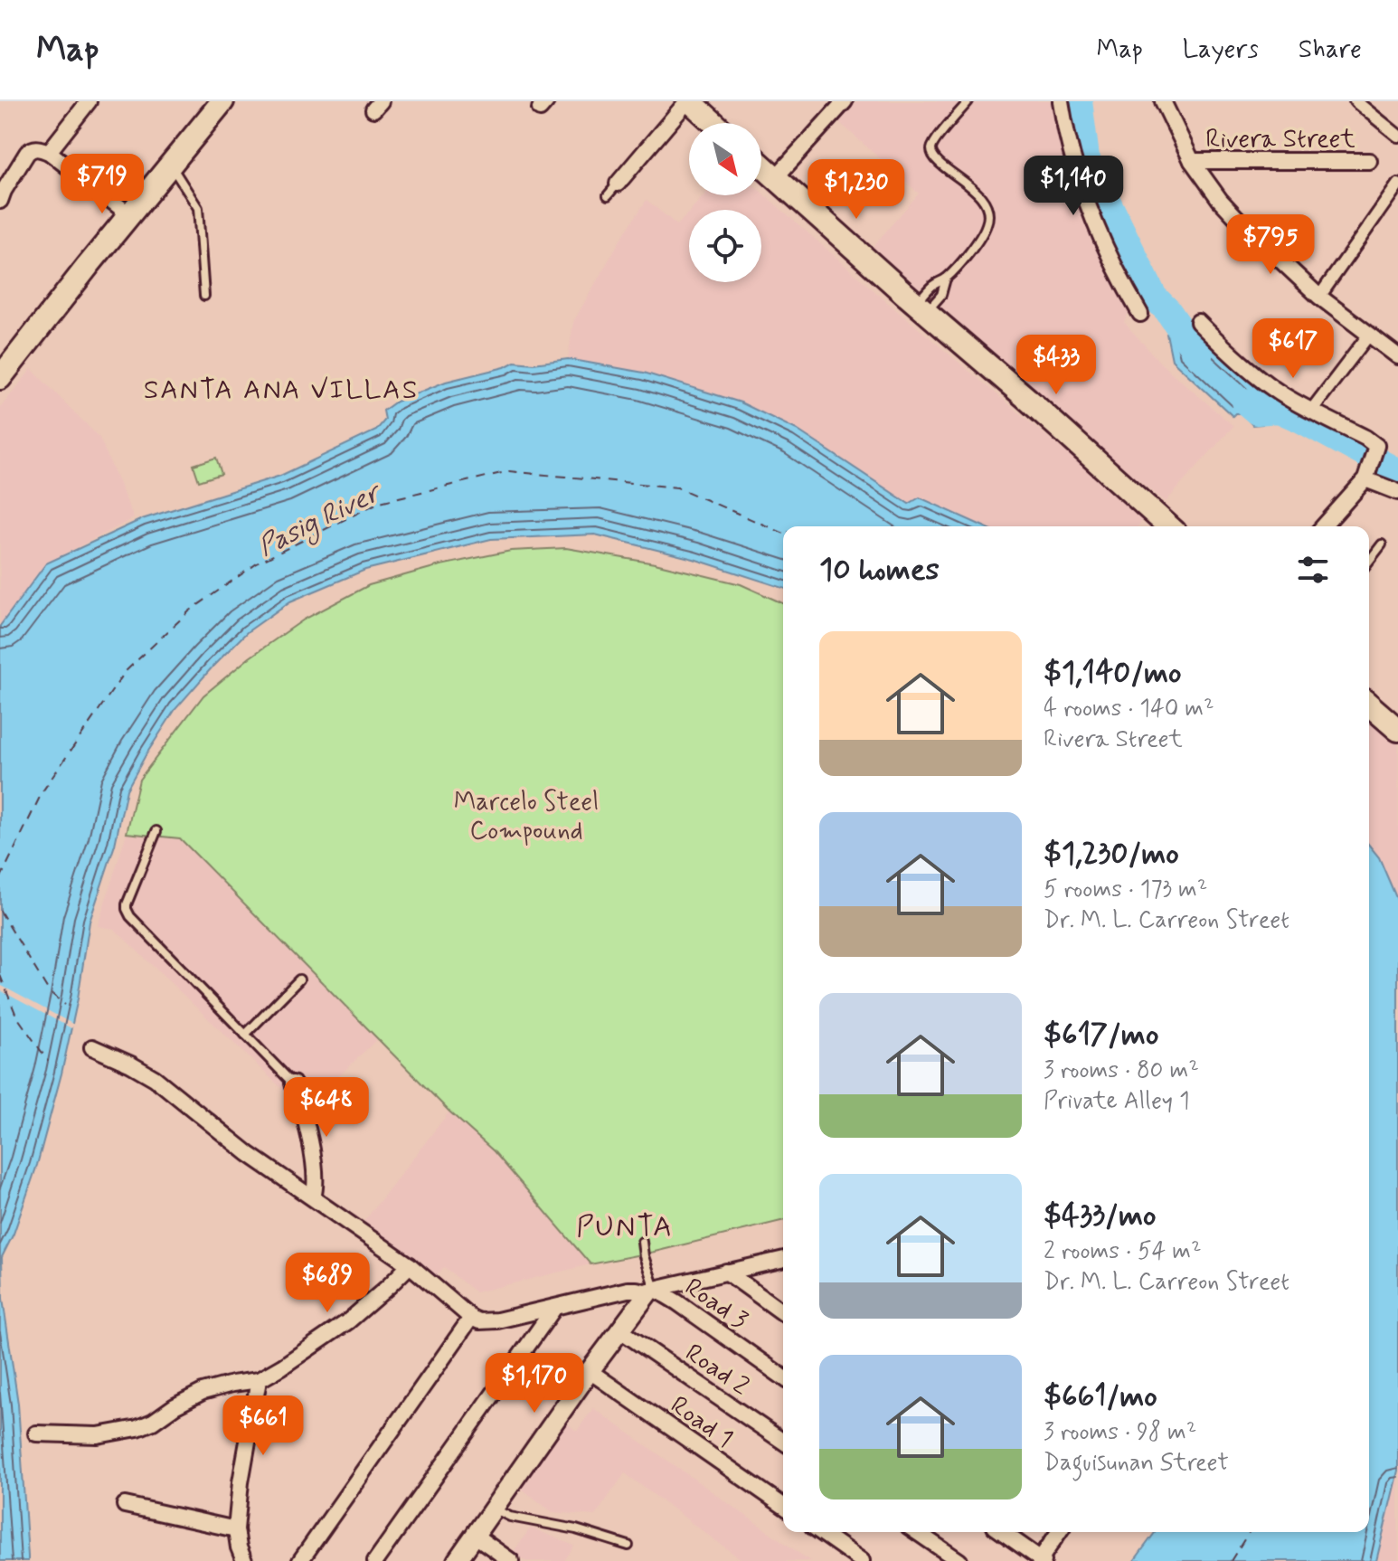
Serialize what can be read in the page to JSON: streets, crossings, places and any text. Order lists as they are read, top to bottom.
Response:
{
  "streets": {
    "street": [
      "Rivera Street",
      "Road 3",
      "Road 2",
      "Road 1"
    ]
  },
  "districts": ["SANTA ANA VILLAS", "PUNTA"],
  "water": ["Pasig River"],
  "parks": ["Marcelo Steel Compound"],
  "north": "bottom right",
  "page": {
    "header": "Map",
    "nav": ["Map", "Layers", "Share"],
    "price": [
      "$719",
      "$1,140",
      "$1,230",
      "$795",
      "$617",
      "$433",
      "$648",
      "$689",
      "$1,170",
      "$661"
    ],
    "heading": "10 homes",
    "list": [
      {
        "name": "$1,140/mo",
        "note": "4 rooms · 140 m² · Rivera Street"
      },
      {
        "name": "$1,230/mo",
        "note": "5 rooms · 173 m² · Dr. M. L. Carreon Street"
      },
      {
        "name": "$617/mo",
        "note": "3 rooms · 80 m² · Private Alley 1"
      },
      {
        "name": "$433/mo",
        "note": "2 rooms · 54 m² · Dr. M. L. Carreon Street"
      },
      {
        "name": "$661/mo",
        "note": "3 rooms · 98 m² · Daguisunan Street"
      }
    ]
  }
}
